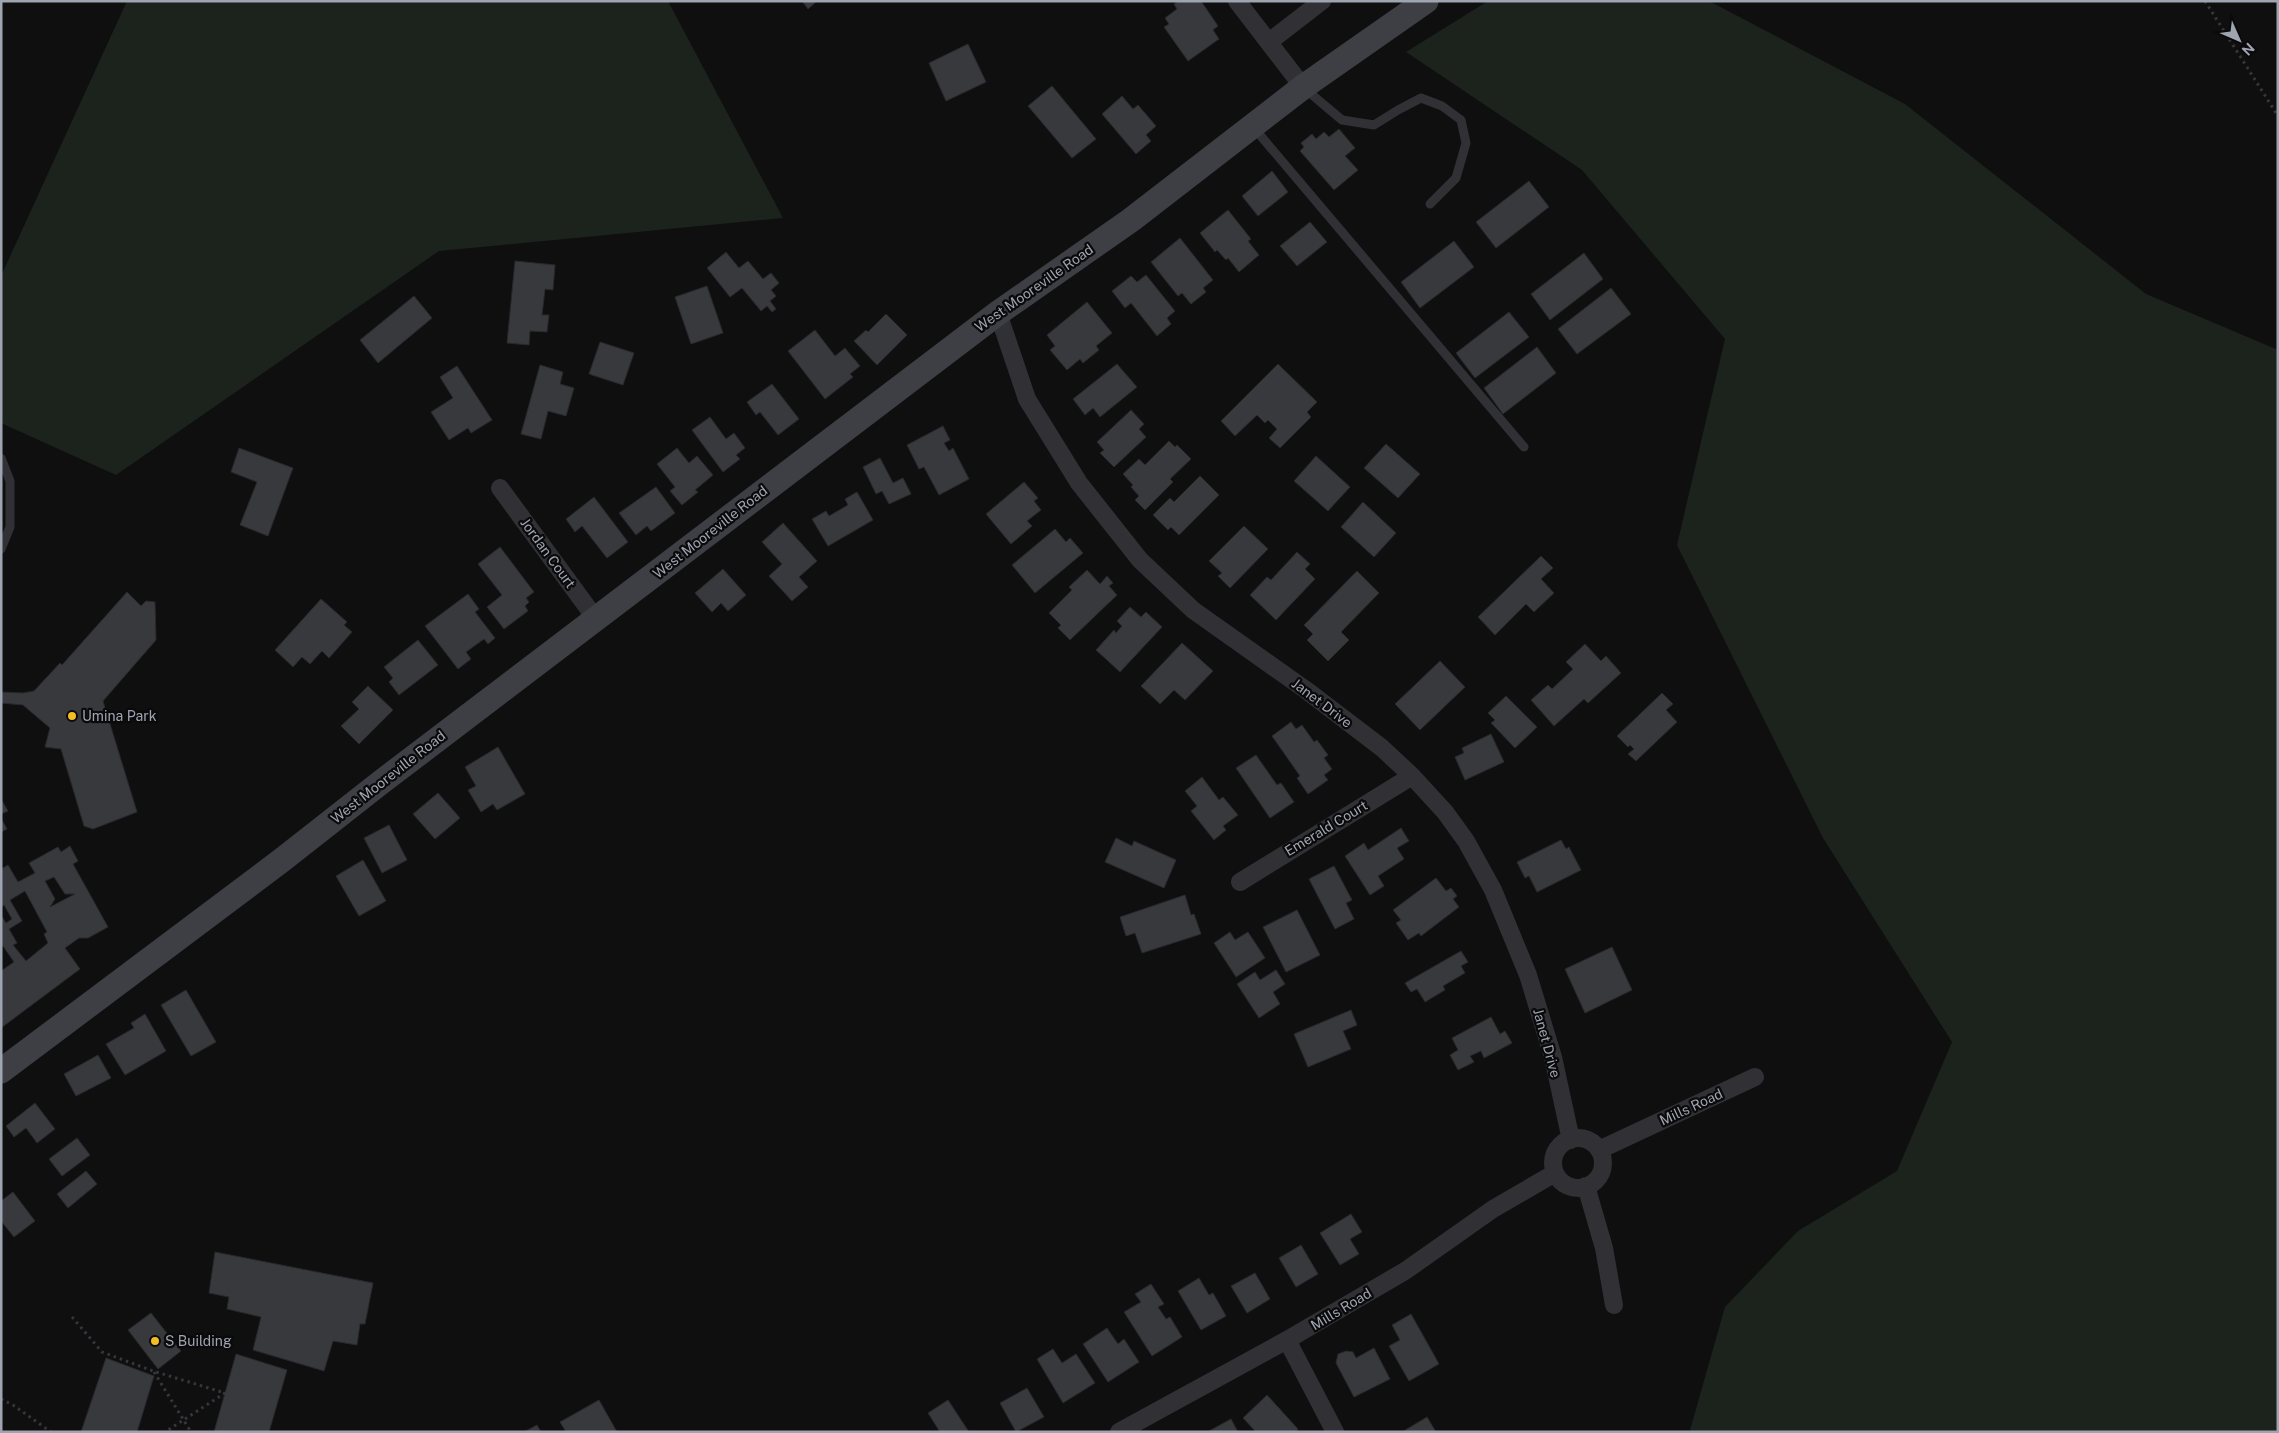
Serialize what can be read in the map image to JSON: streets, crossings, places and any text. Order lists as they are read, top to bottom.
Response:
{
  "streets": {
    "main road": ["West Mooreville Road"],
    "street": [
      "Jordan Court",
      "Janet Drive",
      "Emerald Court",
      "Mills Road"
    ]
  },
  "crossings": [
    ["West Mooreville Road", "Jordan Court"],
    ["West Mooreville Road", "Janet Drive"],
    ["Janet Drive", "Emerald Court"],
    ["Janet Drive", "Mills Road"]
  ],
  "places": ["Umina Park", "S Building"],
  "north": "bottom right"
}
